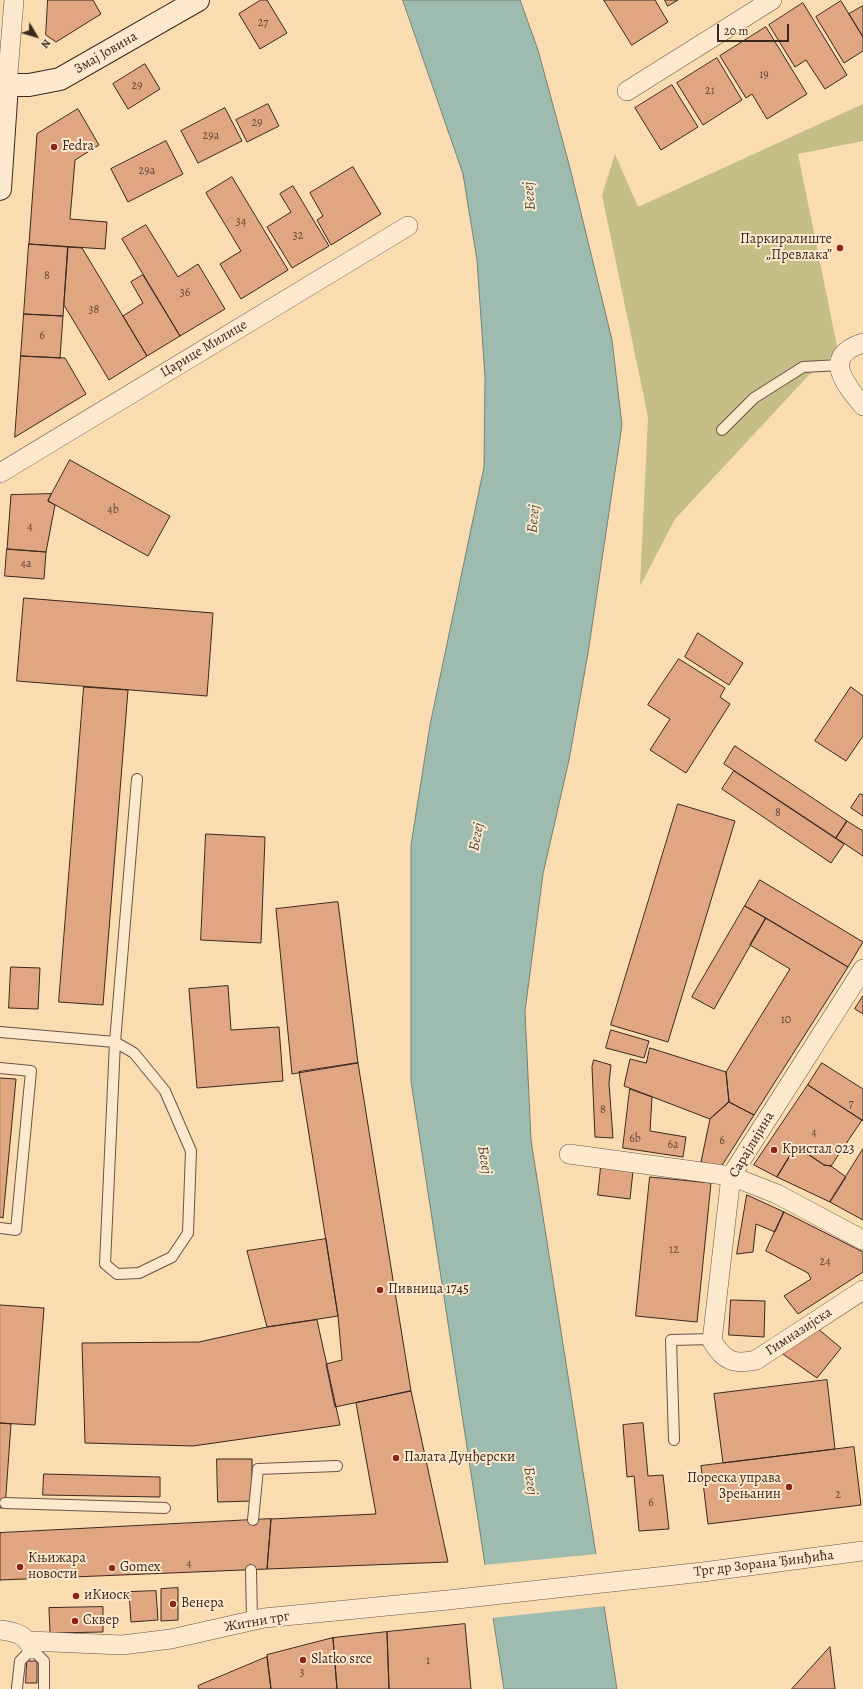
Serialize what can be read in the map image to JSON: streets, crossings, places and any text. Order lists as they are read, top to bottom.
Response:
{
  "streets": {
    "street": [
      "Змај Јовина",
      "Царице Милице",
      "Сарајлијина",
      "Гимназијска",
      "Трг др Зорана Ђинђића",
      "Житни трг"
    ]
  },
  "crossings": [
    ["Сарајлијина", "Гимназијска"],
    ["Трг др Зорана Ђинђића", "Житни трг"]
  ],
  "water": ["Бегеј"],
  "places": [
    "Fedra",
    "Паркиралиште „Превлака”",
    "Кристал 023",
    "Пивница 1745",
    "Палата Дунђерски",
    "Пореска управа Зрењанин",
    "Књижара новости",
    "Gomex",
    "иКиоск",
    "Венера",
    "Сквер",
    "Slatko srce"
  ],
  "house_numbers": [
    "27",
    "19",
    "29",
    "21",
    "29",
    "29a",
    "29a",
    "34",
    "32",
    "8",
    "36",
    "38",
    "6",
    "4b",
    "4",
    "4a",
    "8",
    "10",
    "7",
    "8",
    "4",
    "6b",
    "6",
    "6a",
    "12",
    "24",
    "2",
    "6",
    "4",
    "1",
    "3"
  ],
  "scale_bar": "20 m",
  "north": "bottom right"
}
